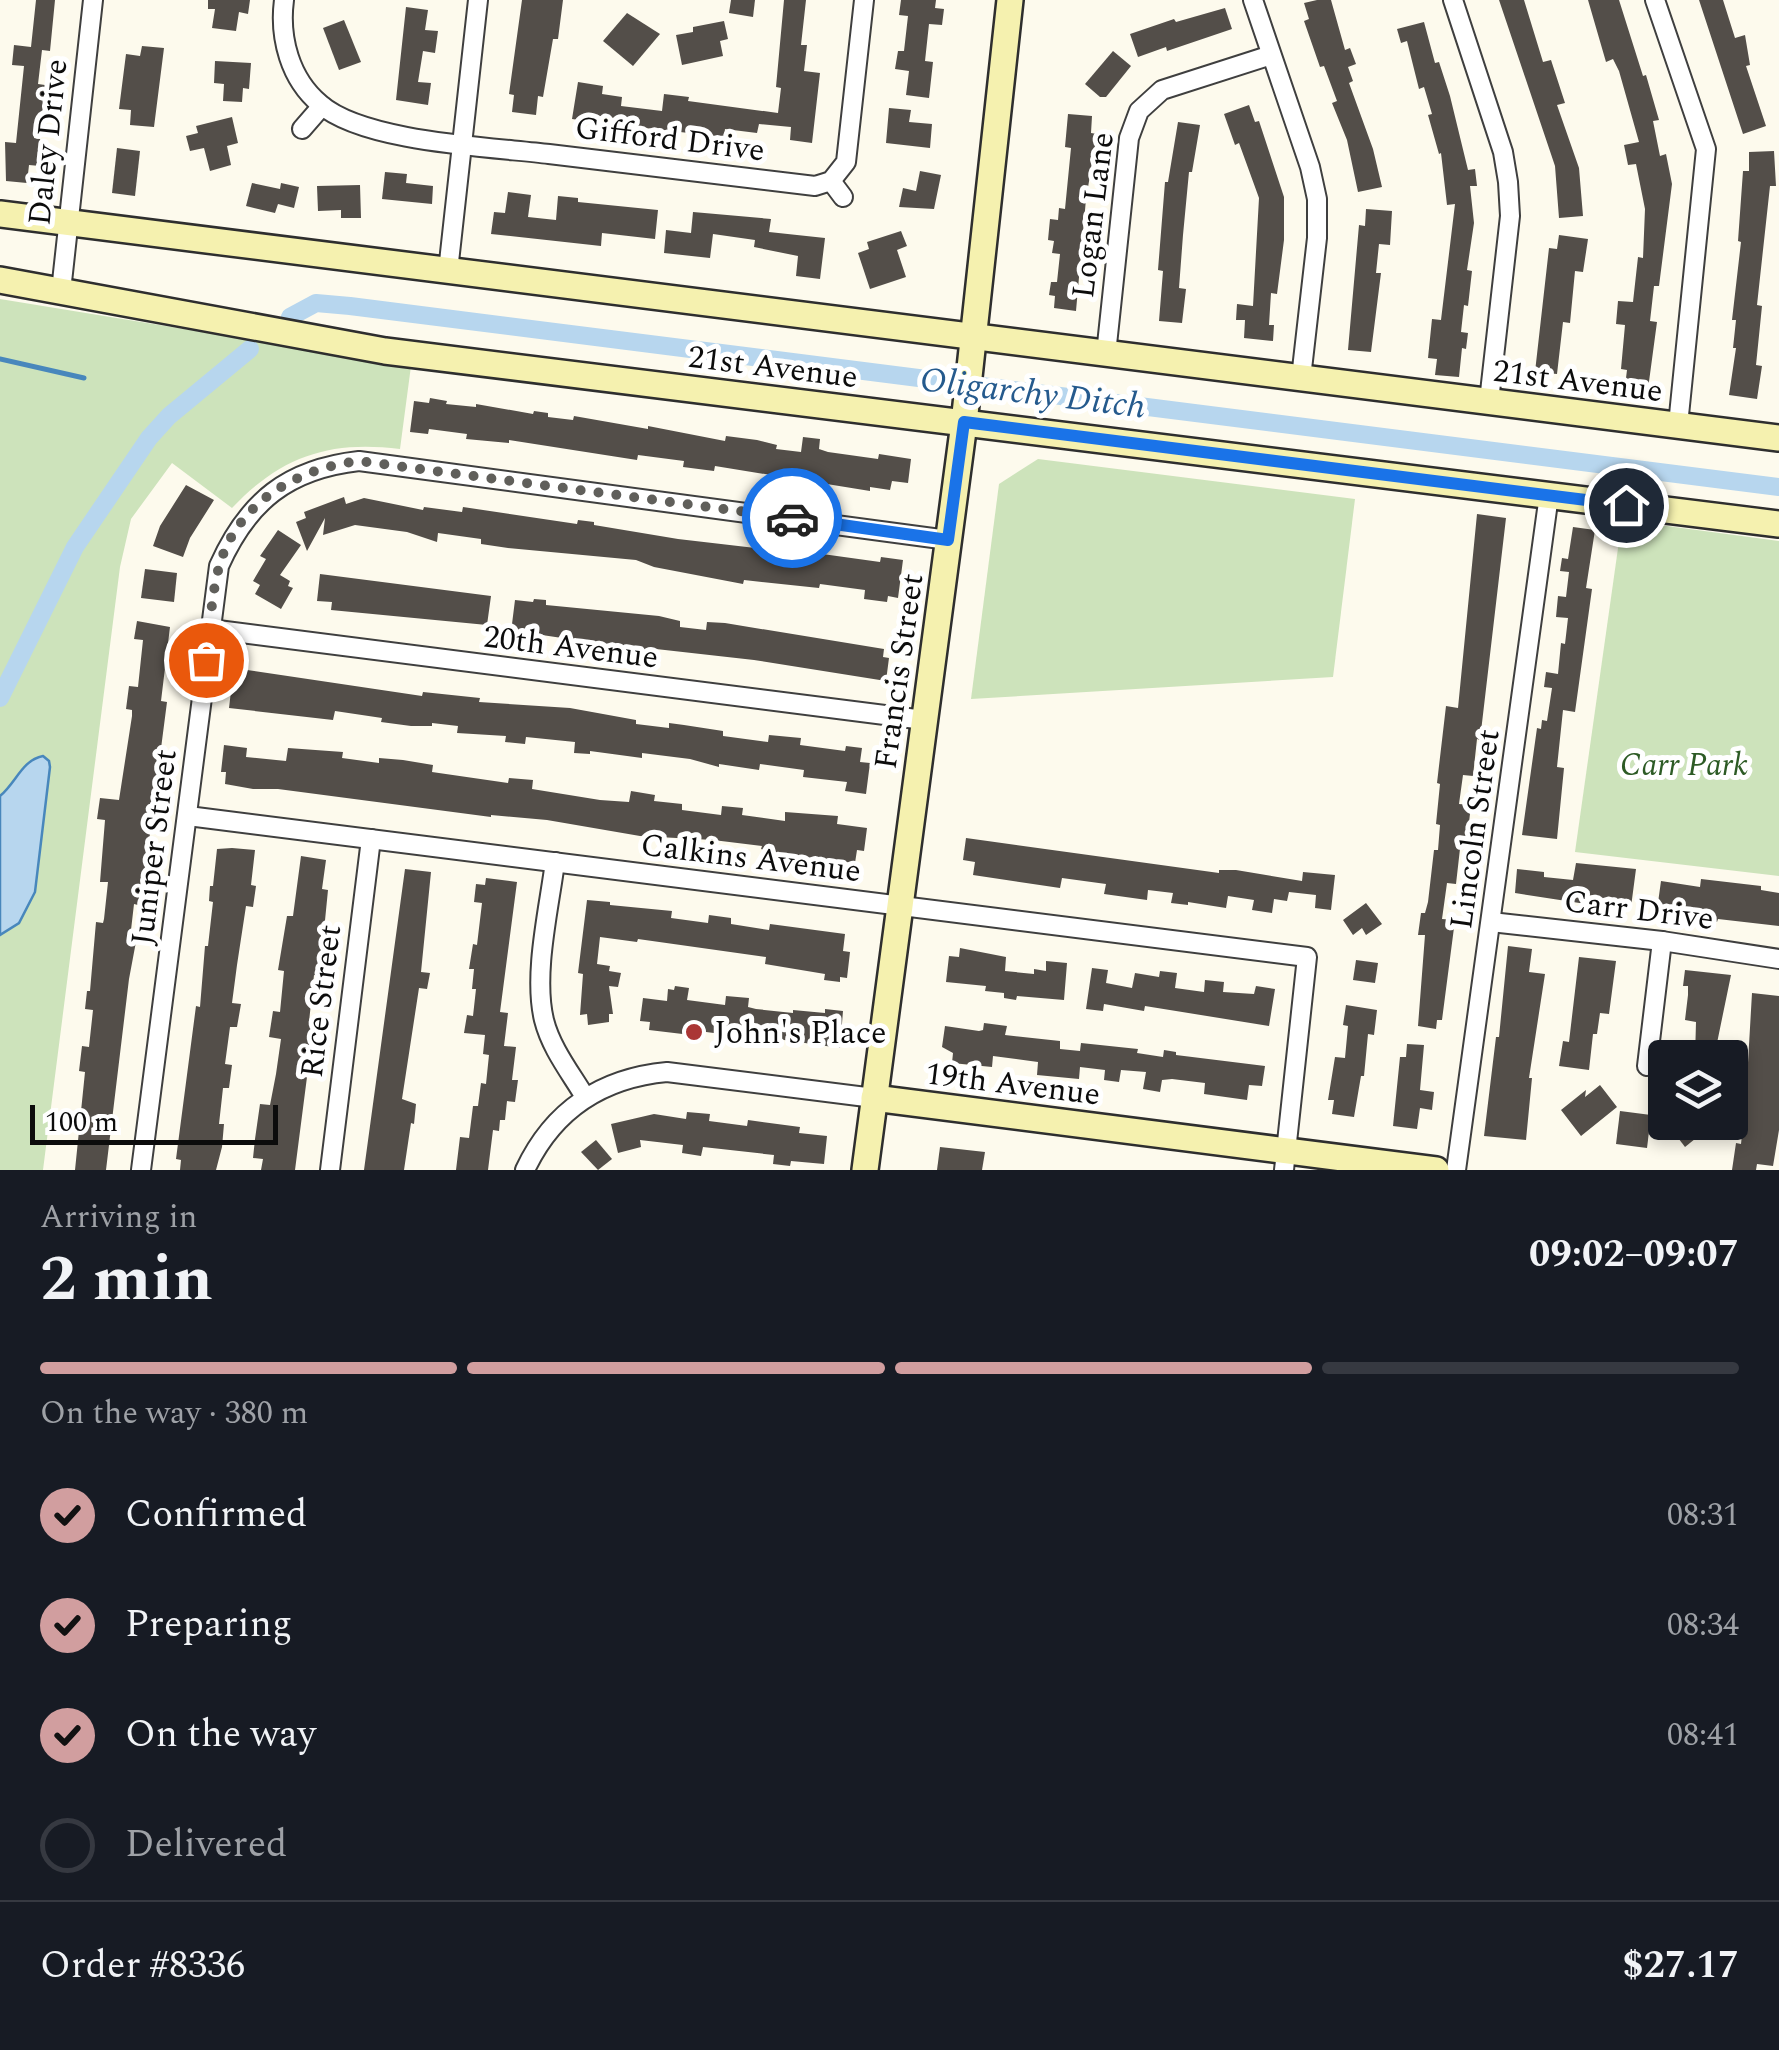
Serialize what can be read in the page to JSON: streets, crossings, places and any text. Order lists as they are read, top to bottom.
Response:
{
  "streets": {
    "street": [
      "Gifford Drive",
      "Daley Drive",
      "Logan Lane",
      "21st Avenue",
      "20th Avenue",
      "Francis Street",
      "Lincoln Street",
      "Juniper Street",
      "Calkins Avenue",
      "Carr Drive",
      "Rice Street",
      "19th Avenue"
    ]
  },
  "crossings": [
    ["Daley Drive", "21st Avenue"],
    ["Logan Lane", "21st Avenue"],
    ["21st Avenue", "Francis Street"],
    ["21st Avenue", "Lincoln Street"],
    ["20th Avenue", "Francis Street"],
    ["20th Avenue", "Juniper Street"],
    ["Francis Street", "Juniper Street"],
    ["Francis Street", "Calkins Avenue"],
    ["Francis Street", "19th Avenue"],
    ["Lincoln Street", "Carr Drive"],
    ["Juniper Street", "Calkins Avenue"],
    ["Calkins Avenue", "Rice Street"],
    ["Calkins Avenue", "19th Avenue"]
  ],
  "water": ["Oligarchy Ditch"],
  "parks": ["Carr Park"],
  "places": ["John's Place"],
  "scale_bar": "100 m",
  "page": {
    "scale": "100 m",
    "heading": ["2 min", "Arriving in", "09:02–09:07"],
    "panel": ["Order #8336", "$27.17"],
    "bar": "On the way · 380 m",
    "list": [
      ["Confirmed", "08:31"],
      ["Preparing", "08:34"],
      ["On the way", "08:41"],
      "Delivered"
    ]
  }
}
